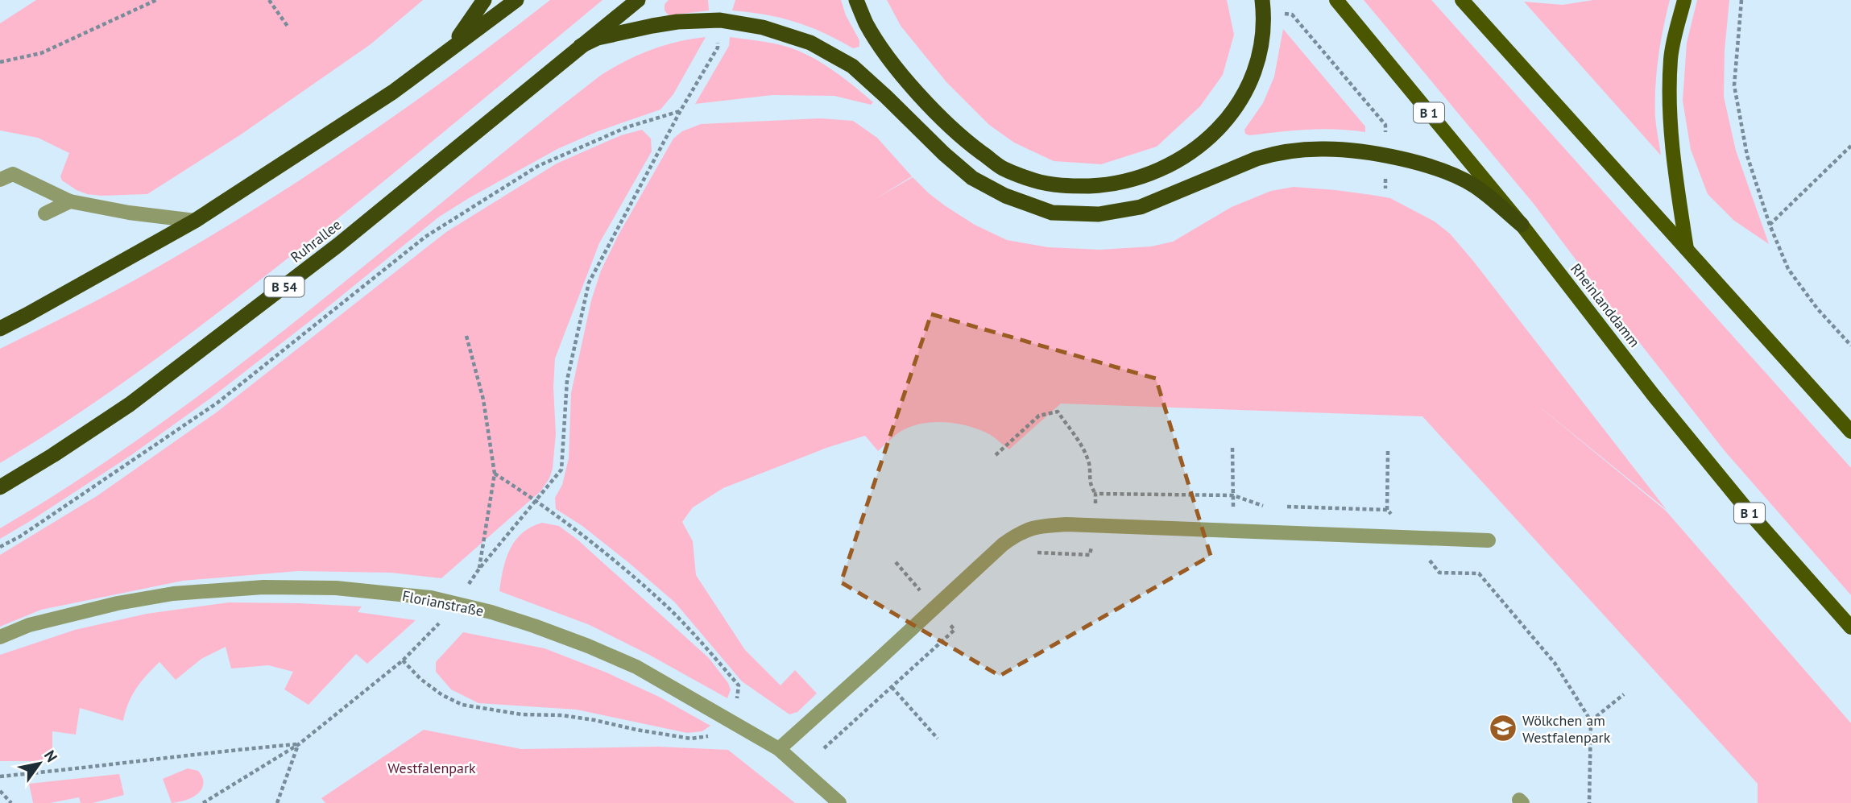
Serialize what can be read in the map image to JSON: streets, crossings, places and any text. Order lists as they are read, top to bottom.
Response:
{
  "streets": {
    "highway": ["Ruhrallee", "B 54"],
    "main road": ["B 1", "Rheinlanddamm"],
    "street": ["Florianstraße"]
  },
  "parks": ["Westfalenpark"],
  "places": {
    "school or university": ["Wölkchen am Westfalenpark"]
  },
  "north": "top right"
}
